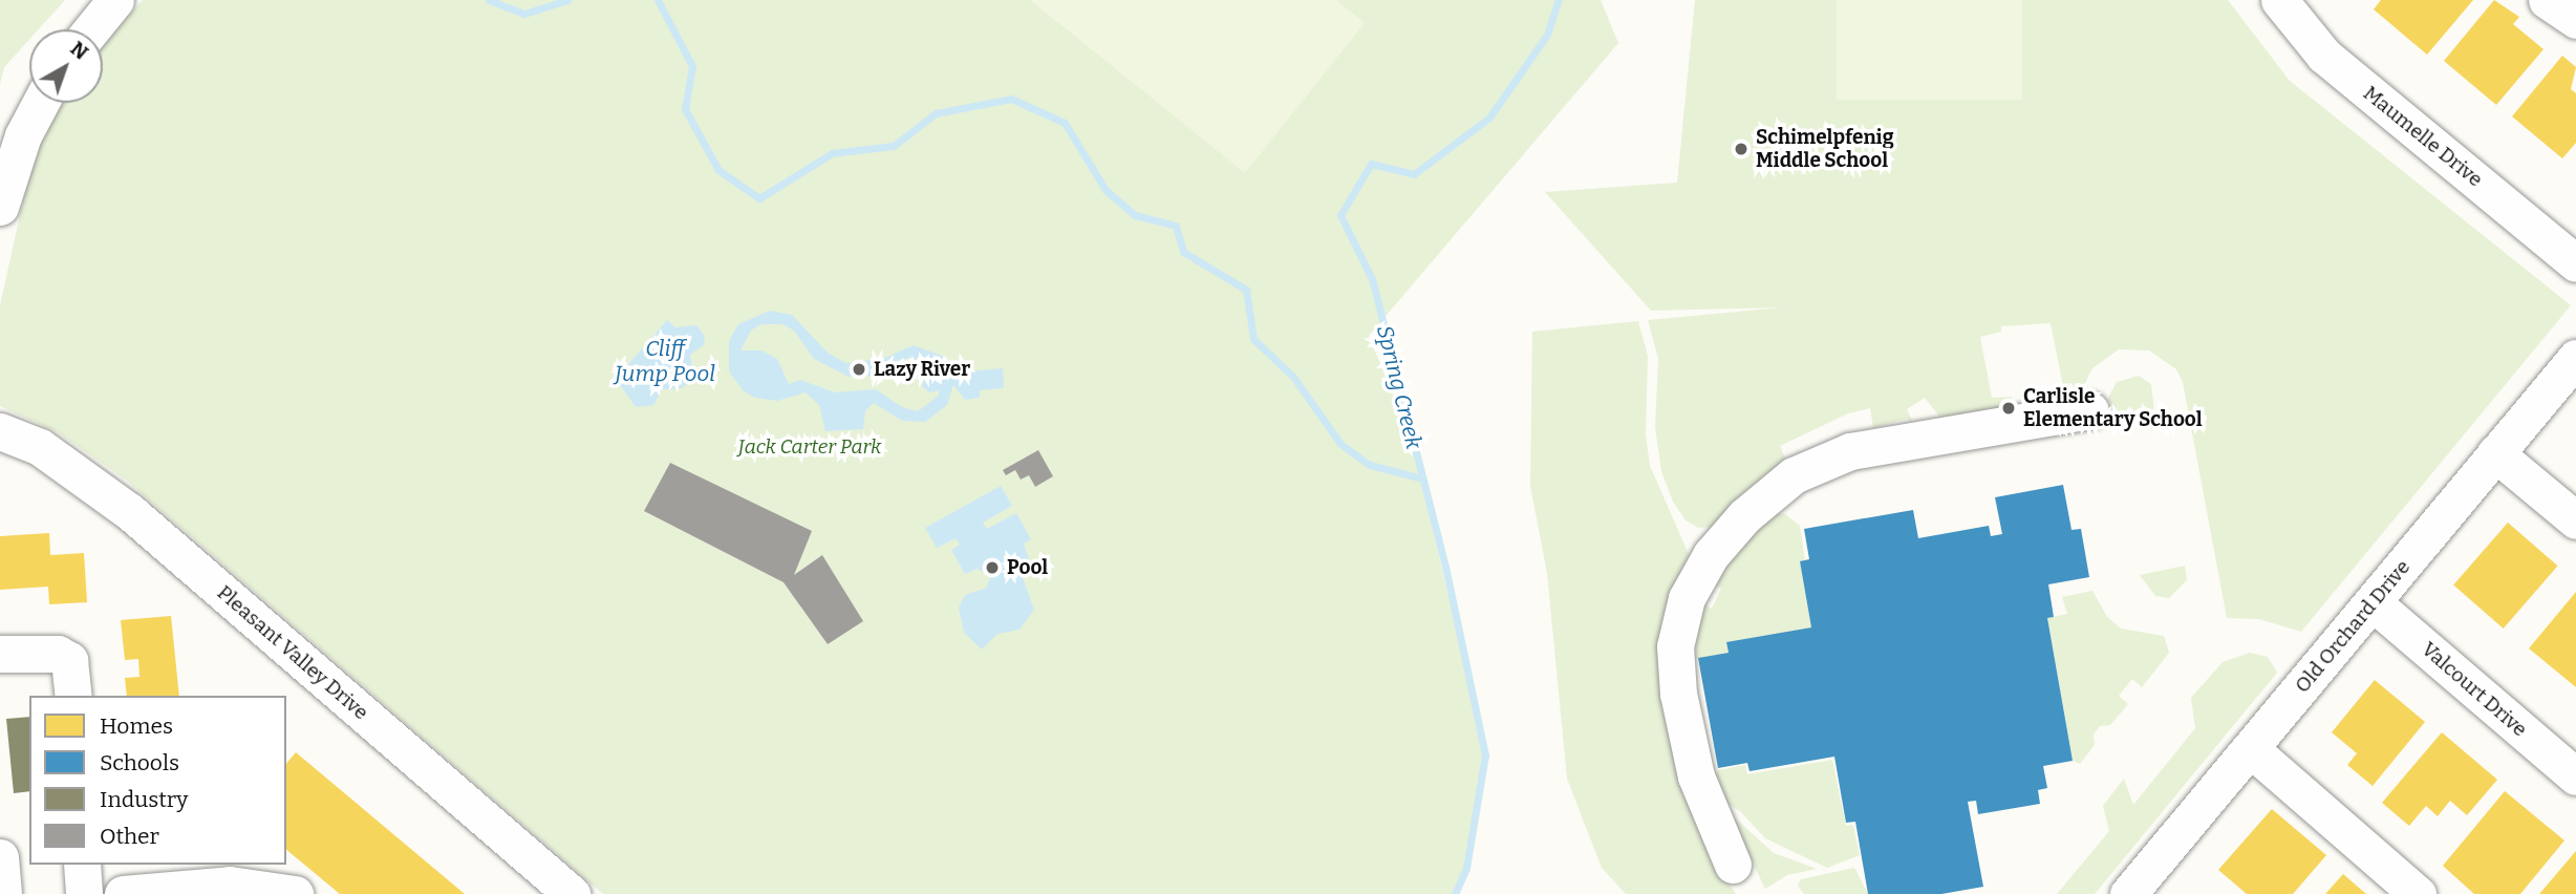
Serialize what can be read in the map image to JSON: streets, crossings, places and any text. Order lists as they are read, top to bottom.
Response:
{
  "streets": {
    "street": [
      "Maumelle Drive",
      "Old Orchard Drive",
      "Pleasant Valley Drive",
      "Valcourt Drive"
    ]
  },
  "crossings": [
    ["Old Orchard Drive", "Valcourt Drive"]
  ],
  "water": ["Cliff Jump Pool", "Spring Creek"],
  "parks": ["Jack Carter Park"],
  "places": [
    "Schimelpfenig Middle School",
    "Lazy River",
    "Carlisle Elementary School",
    "Pool"
  ],
  "legend": [
    "Homes",
    "Schools",
    "Industry",
    "Other"
  ],
  "north": "top right"
}
